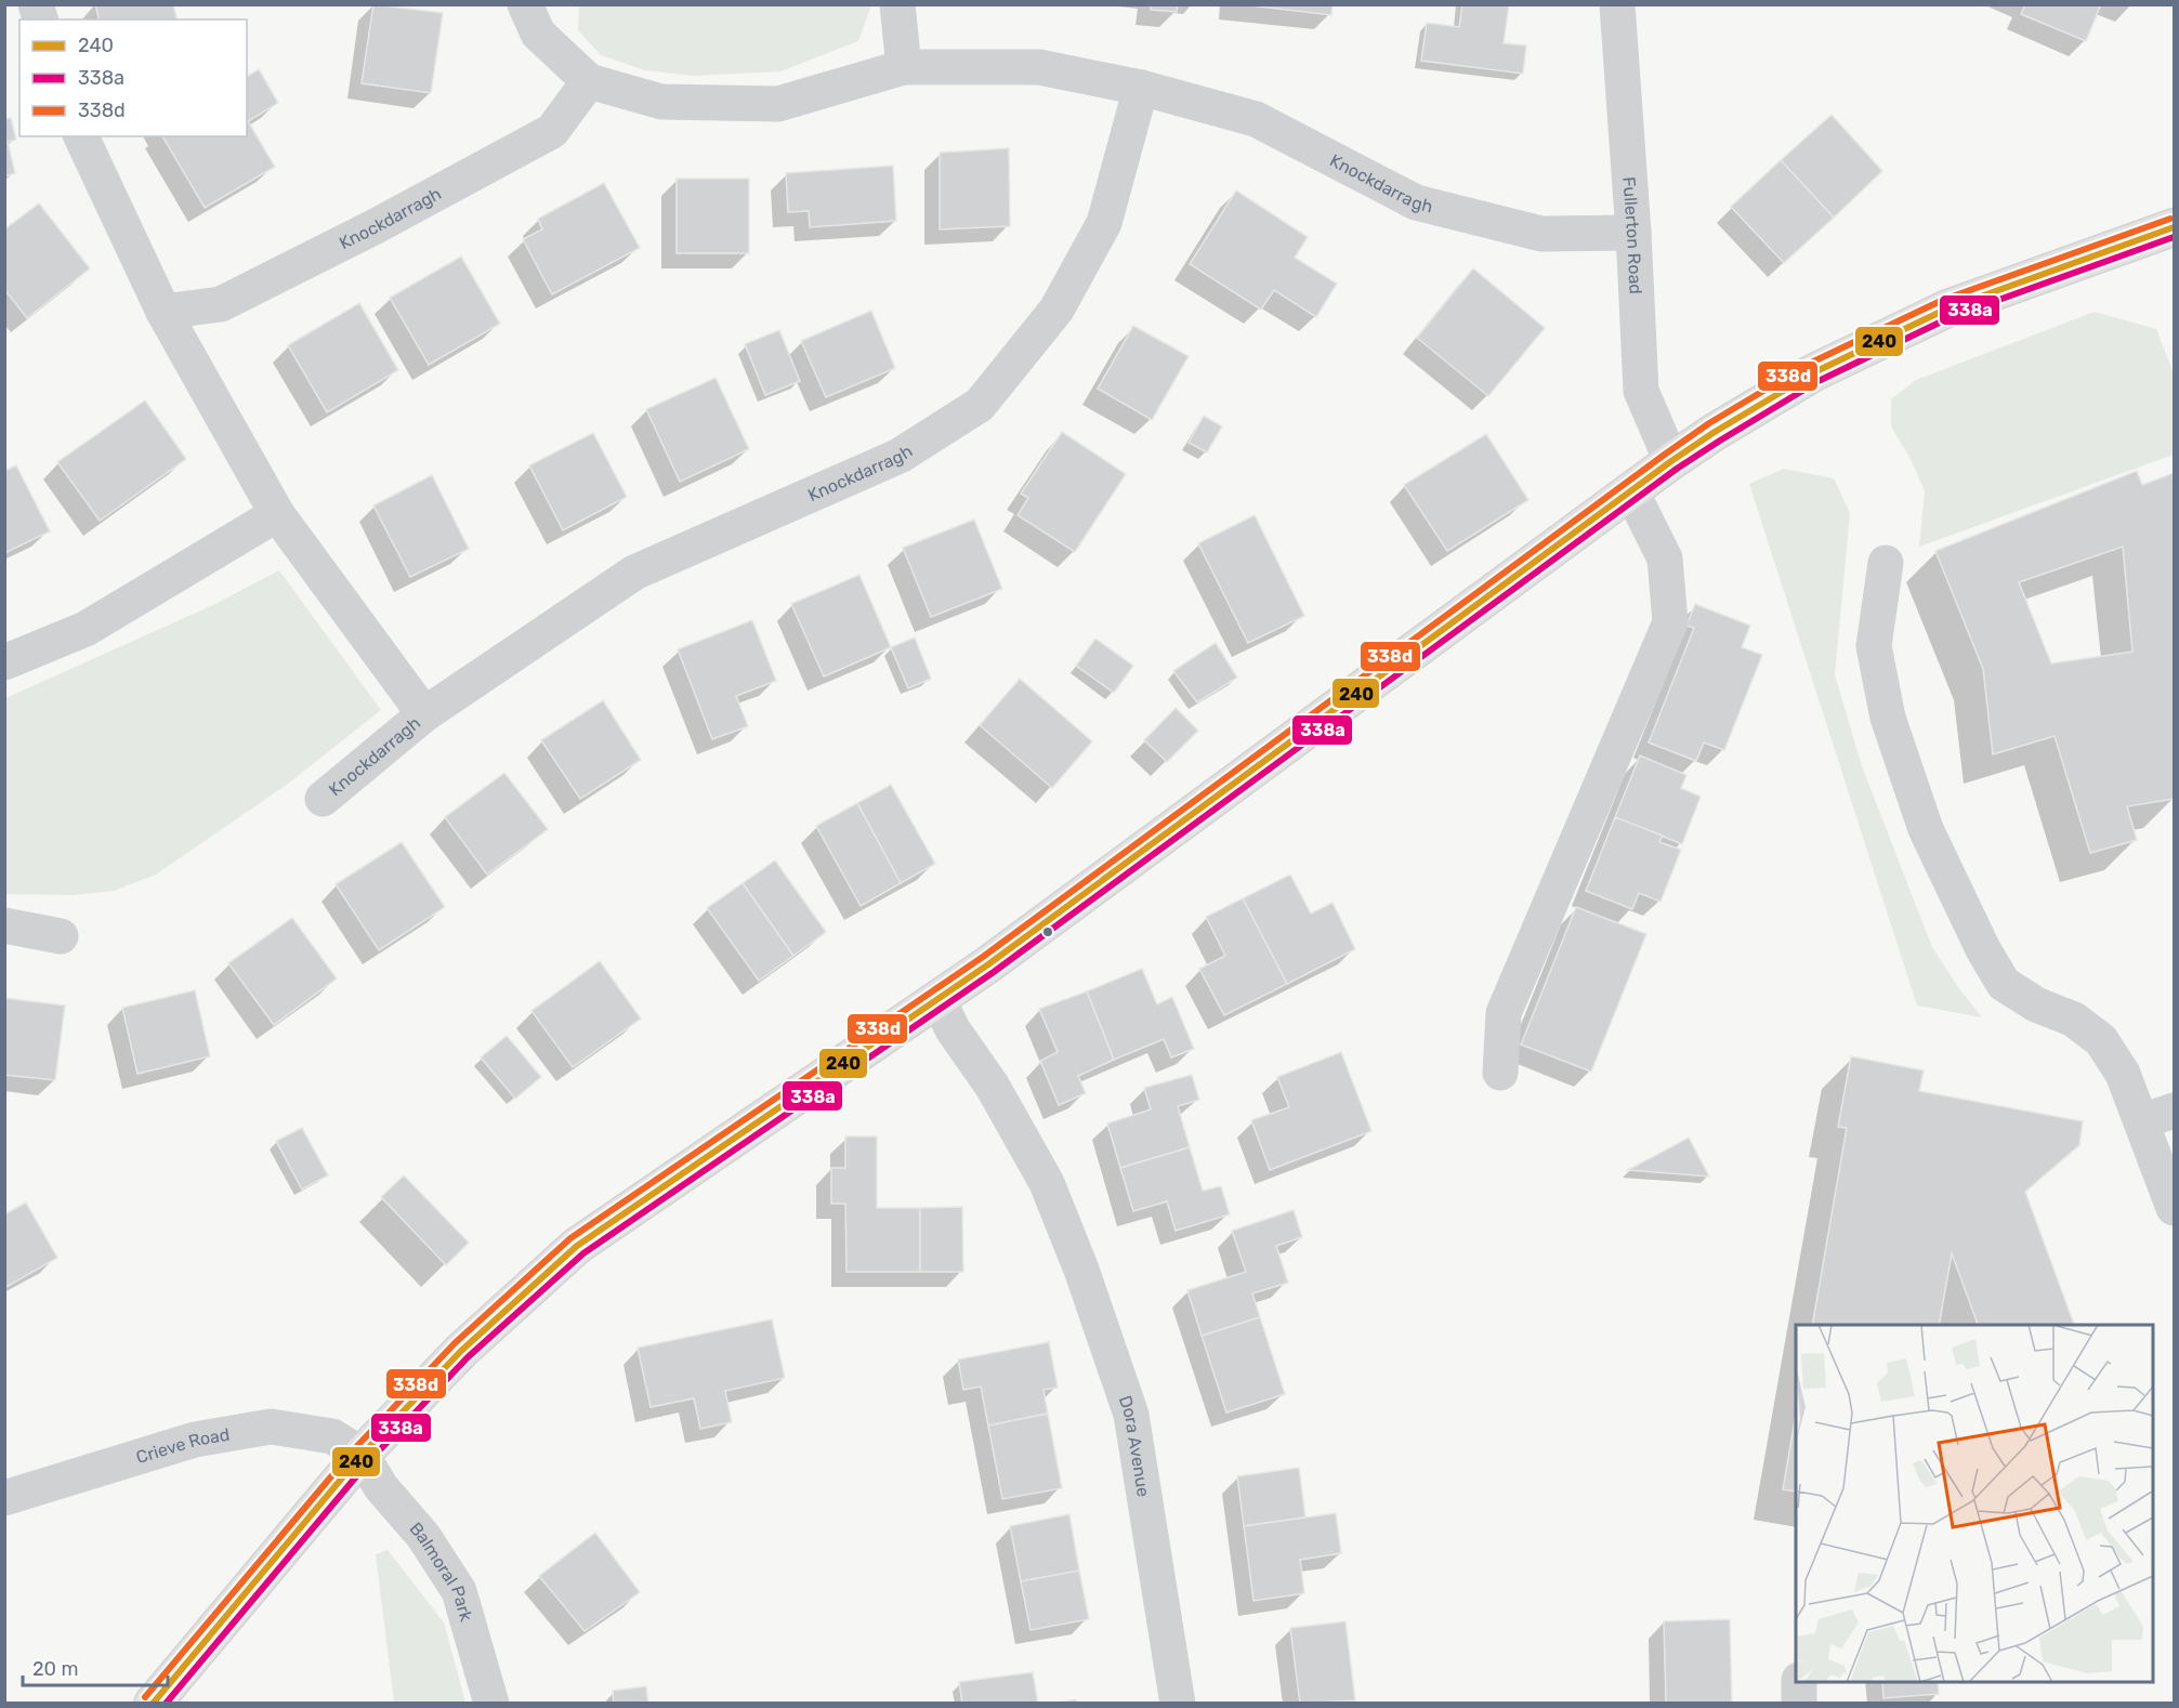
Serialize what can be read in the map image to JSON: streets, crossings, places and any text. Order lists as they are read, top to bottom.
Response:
{
  "streets": {
    "street": [
      "Knockdarragh",
      "Fullerton Road",
      "Crieve Road",
      "Dora Avenue",
      "Balmoral Park"
    ]
  },
  "crossings": [
    ["Knockdarragh", "Fullerton Road"],
    ["Crieve Road", "Balmoral Park"]
  ],
  "lines": ["transit line 338d", "transit line 240", "transit line 338a"],
  "legend": ["240", "338a", "338d"],
  "scale_bar": "20 m"
}
